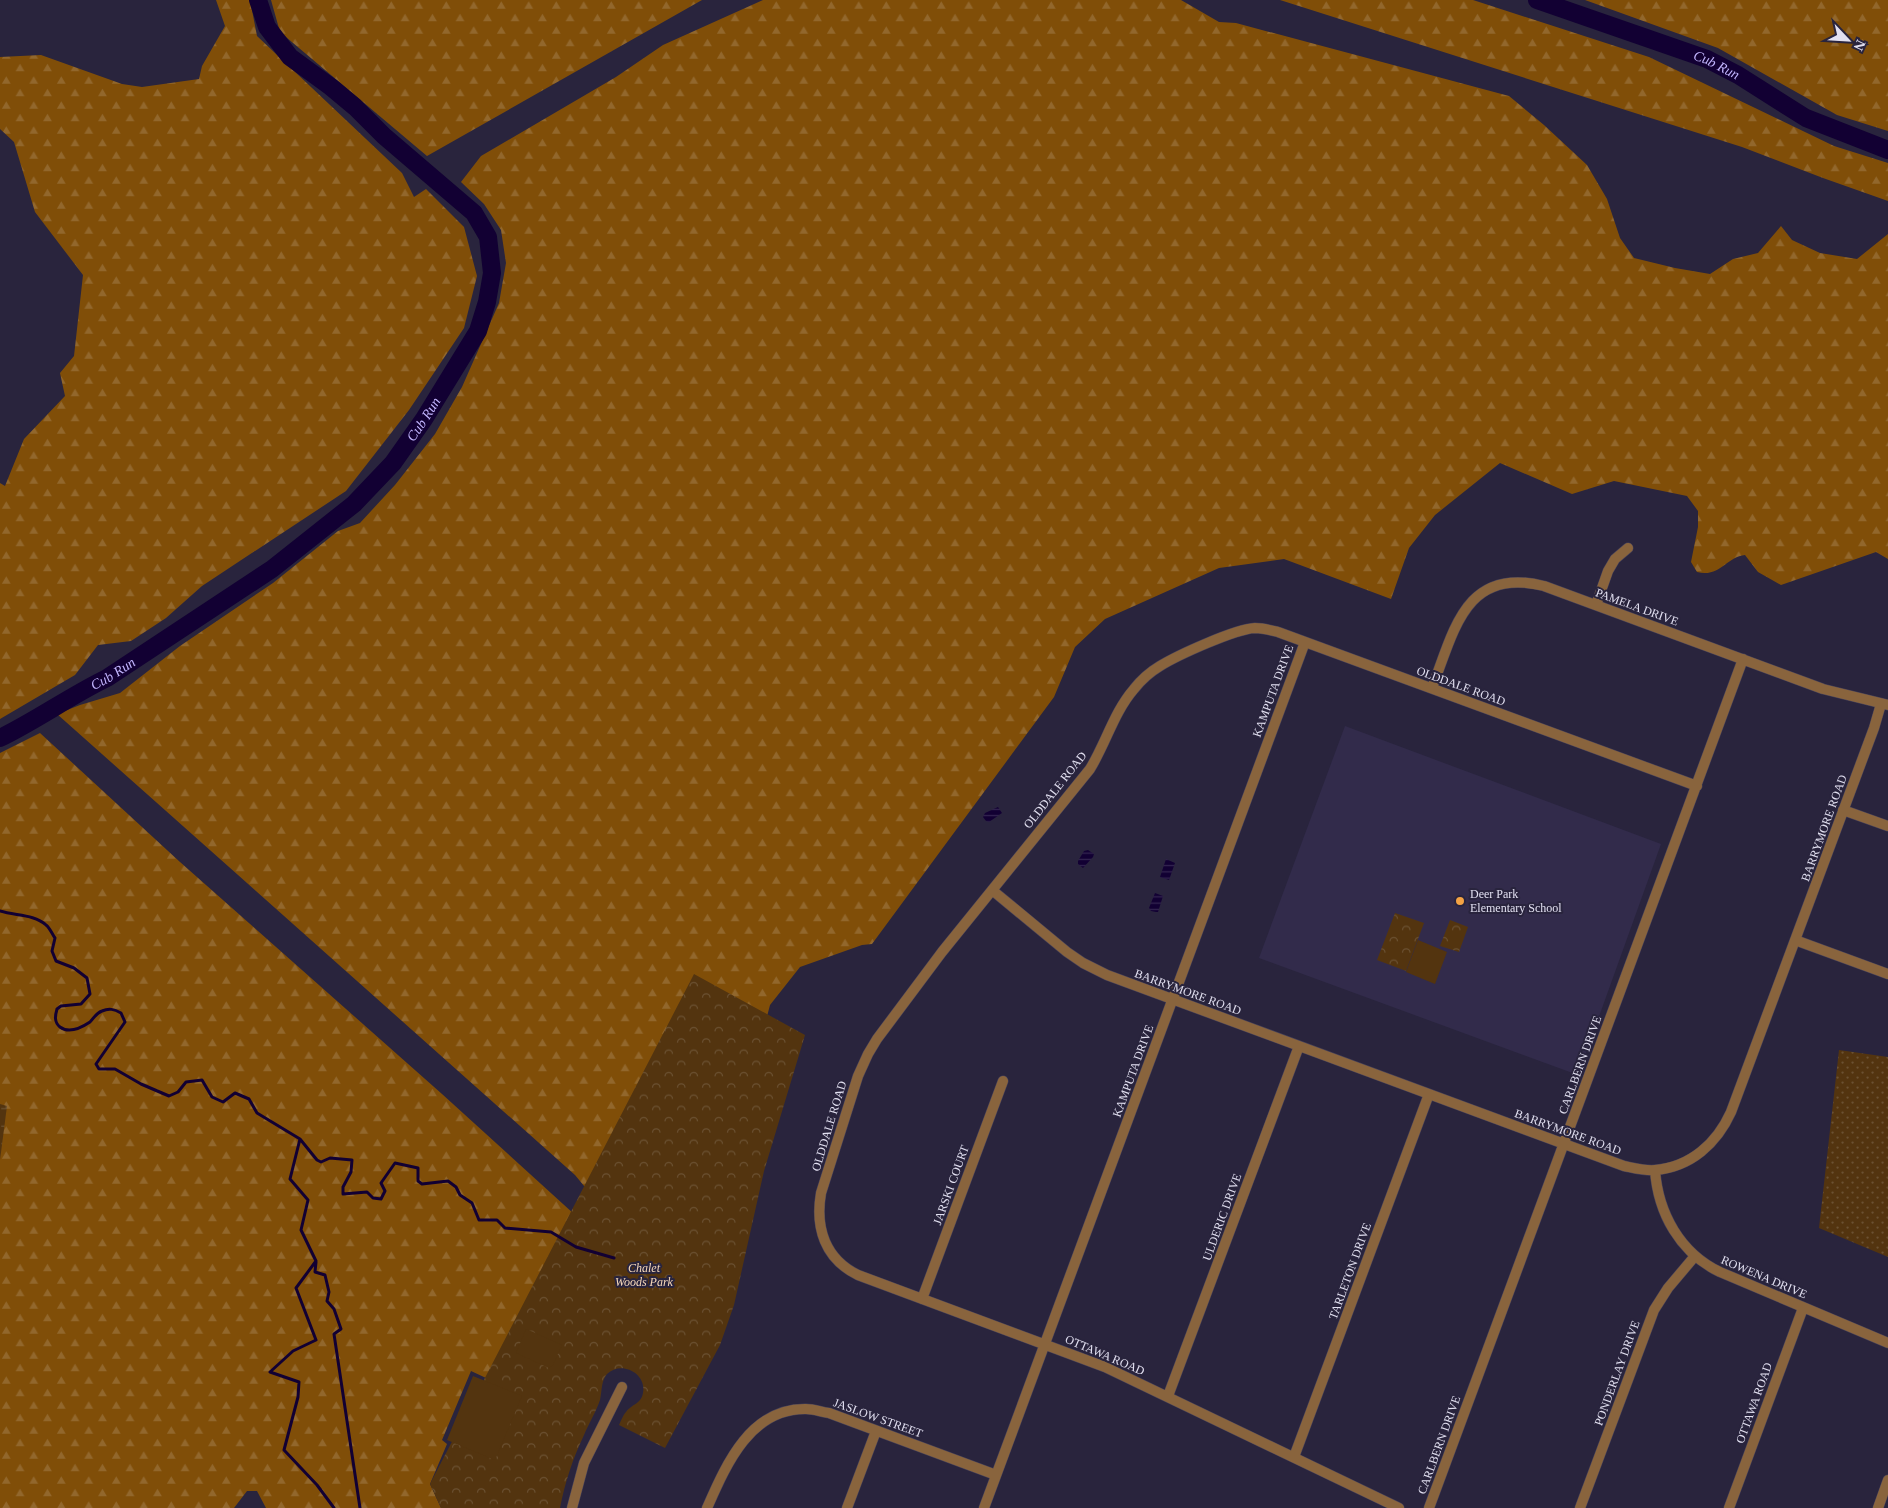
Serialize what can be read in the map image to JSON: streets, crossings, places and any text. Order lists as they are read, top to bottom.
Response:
{
  "streets": {
    "street": [
      "PAMELA DRIVE",
      "OLDDALE ROAD",
      "KAMPUTA DRIVE",
      "BARRYMORE ROAD",
      "CARLBERN DRIVE",
      "JARSKI COURT",
      "ULDERIC DRIVE",
      "TARLETON DRIVE",
      "ROWENA DRIVE",
      "OTTAWA ROAD",
      "PONDERLAY DRIVE",
      "JASLOW STREET"
    ]
  },
  "crossings": [
    ["PAMELA DRIVE", "OLDDALE ROAD"],
    ["PAMELA DRIVE", "BARRYMORE ROAD"],
    ["PAMELA DRIVE", "CARLBERN DRIVE"],
    ["OLDDALE ROAD", "KAMPUTA DRIVE"],
    ["OLDDALE ROAD", "BARRYMORE ROAD"],
    ["OLDDALE ROAD", "CARLBERN DRIVE"],
    ["OLDDALE ROAD", "OTTAWA ROAD"],
    ["KAMPUTA DRIVE", "BARRYMORE ROAD"],
    ["KAMPUTA DRIVE", "OTTAWA ROAD"],
    ["KAMPUTA DRIVE", "JASLOW STREET"],
    ["BARRYMORE ROAD", "CARLBERN DRIVE"],
    ["BARRYMORE ROAD", "ULDERIC DRIVE"],
    ["BARRYMORE ROAD", "TARLETON DRIVE"],
    ["BARRYMORE ROAD", "ROWENA DRIVE"],
    ["JARSKI COURT", "OTTAWA ROAD"],
    ["ULDERIC DRIVE", "OTTAWA ROAD"],
    ["TARLETON DRIVE", "OTTAWA ROAD"],
    ["ROWENA DRIVE", "OTTAWA ROAD"],
    ["ROWENA DRIVE", "PONDERLAY DRIVE"]
  ],
  "water": ["Cub Run"],
  "parks": ["Chalet Woods Park"],
  "places": ["Deer Park Elementary School"],
  "north": "bottom right"
}
